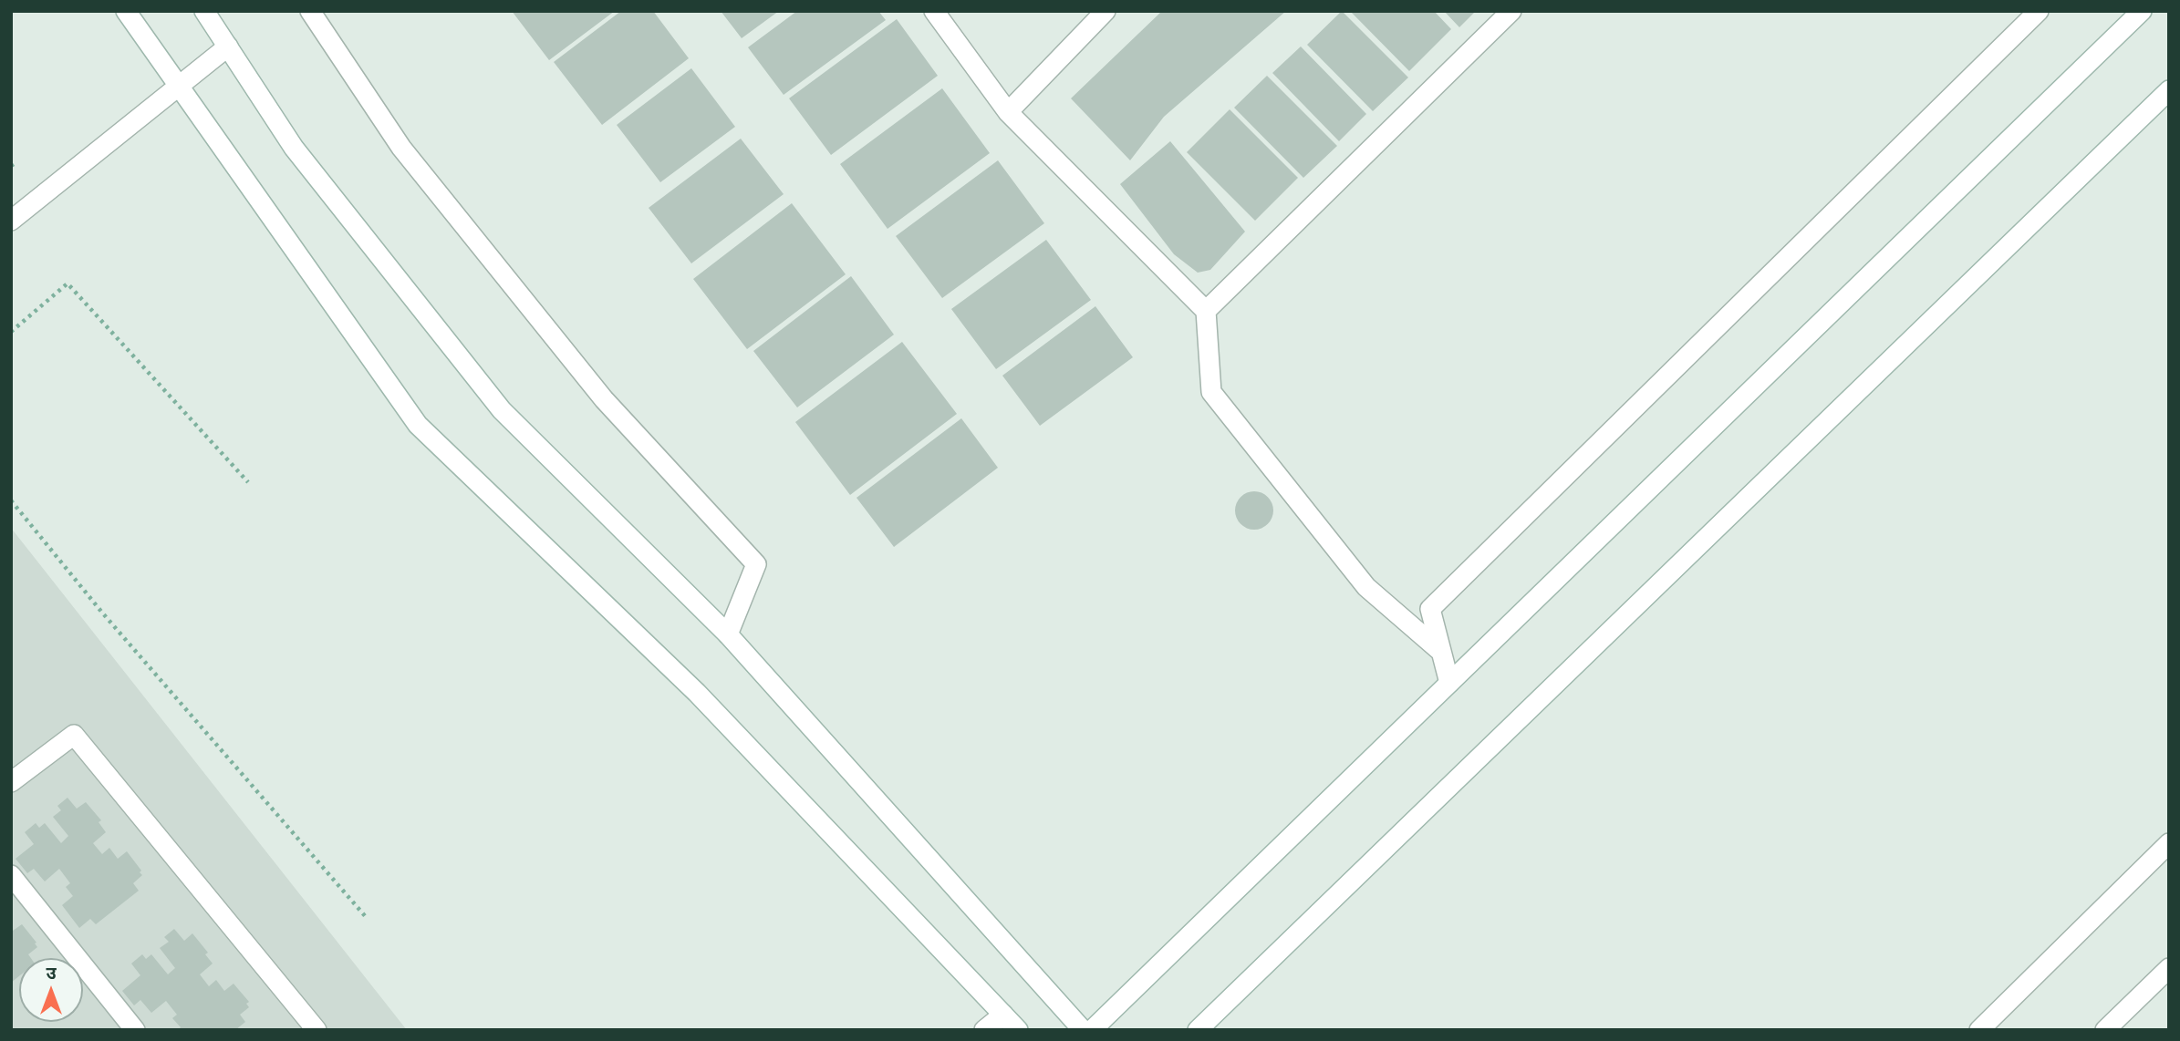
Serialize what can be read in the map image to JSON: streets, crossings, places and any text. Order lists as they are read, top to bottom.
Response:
{
  "north": "top"
}
